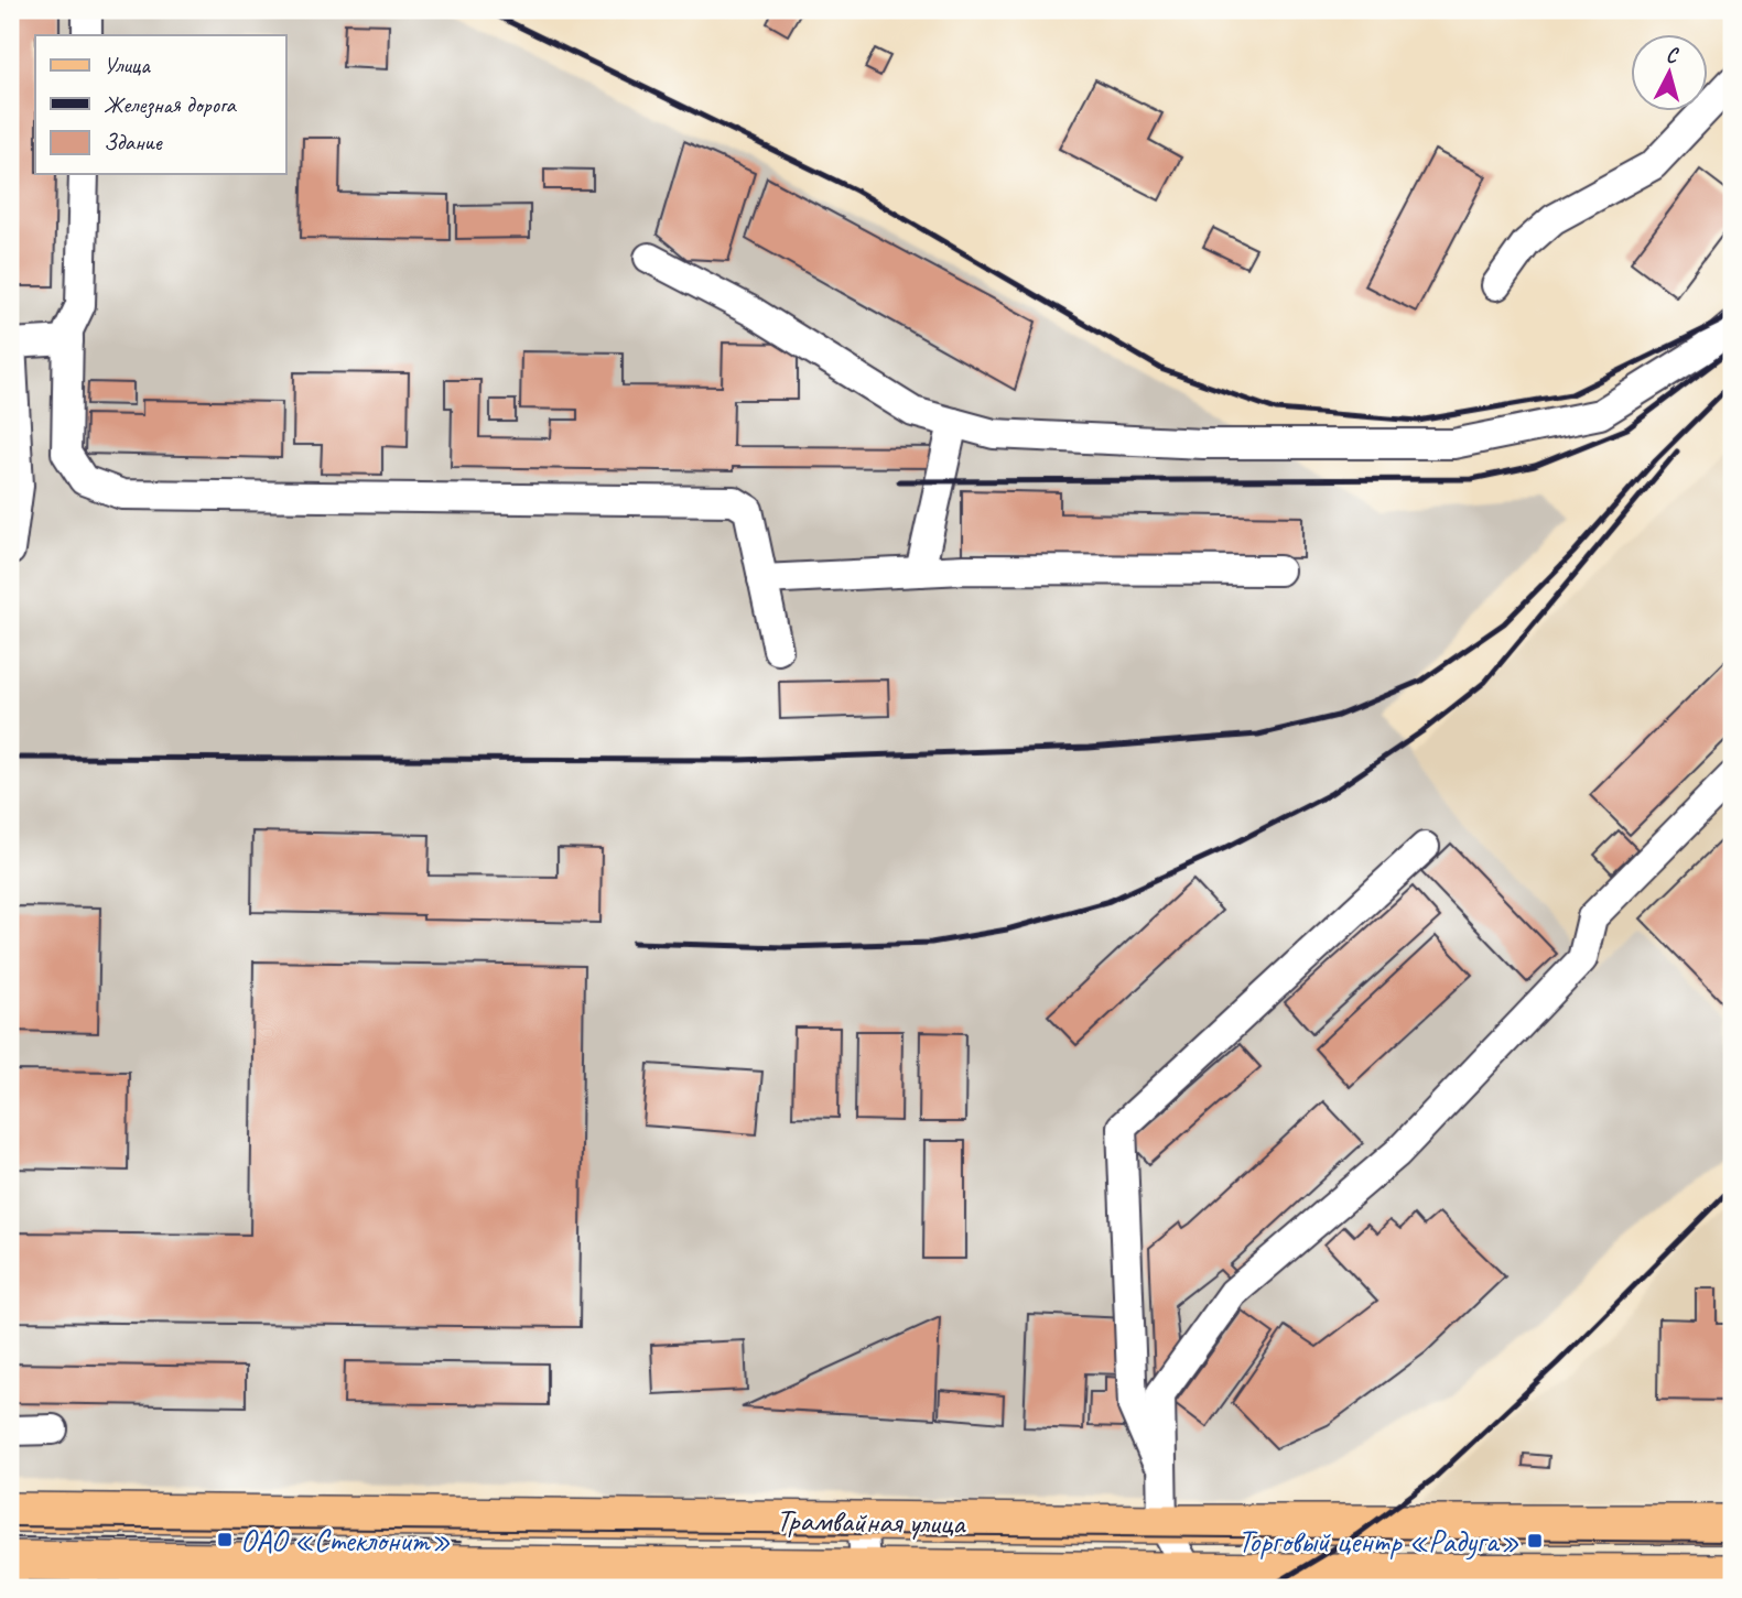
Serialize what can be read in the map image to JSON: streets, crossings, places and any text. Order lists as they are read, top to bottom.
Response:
{
  "streets": {
    "main road": ["Трамвайная улица"]
  },
  "places": {
    "transit": ["ОАО «Стеклонит»", "Торговый центр «Радуга»"]
  },
  "legend": ["Улица", "Железная дорога", "Здание"],
  "north": "top"
}
